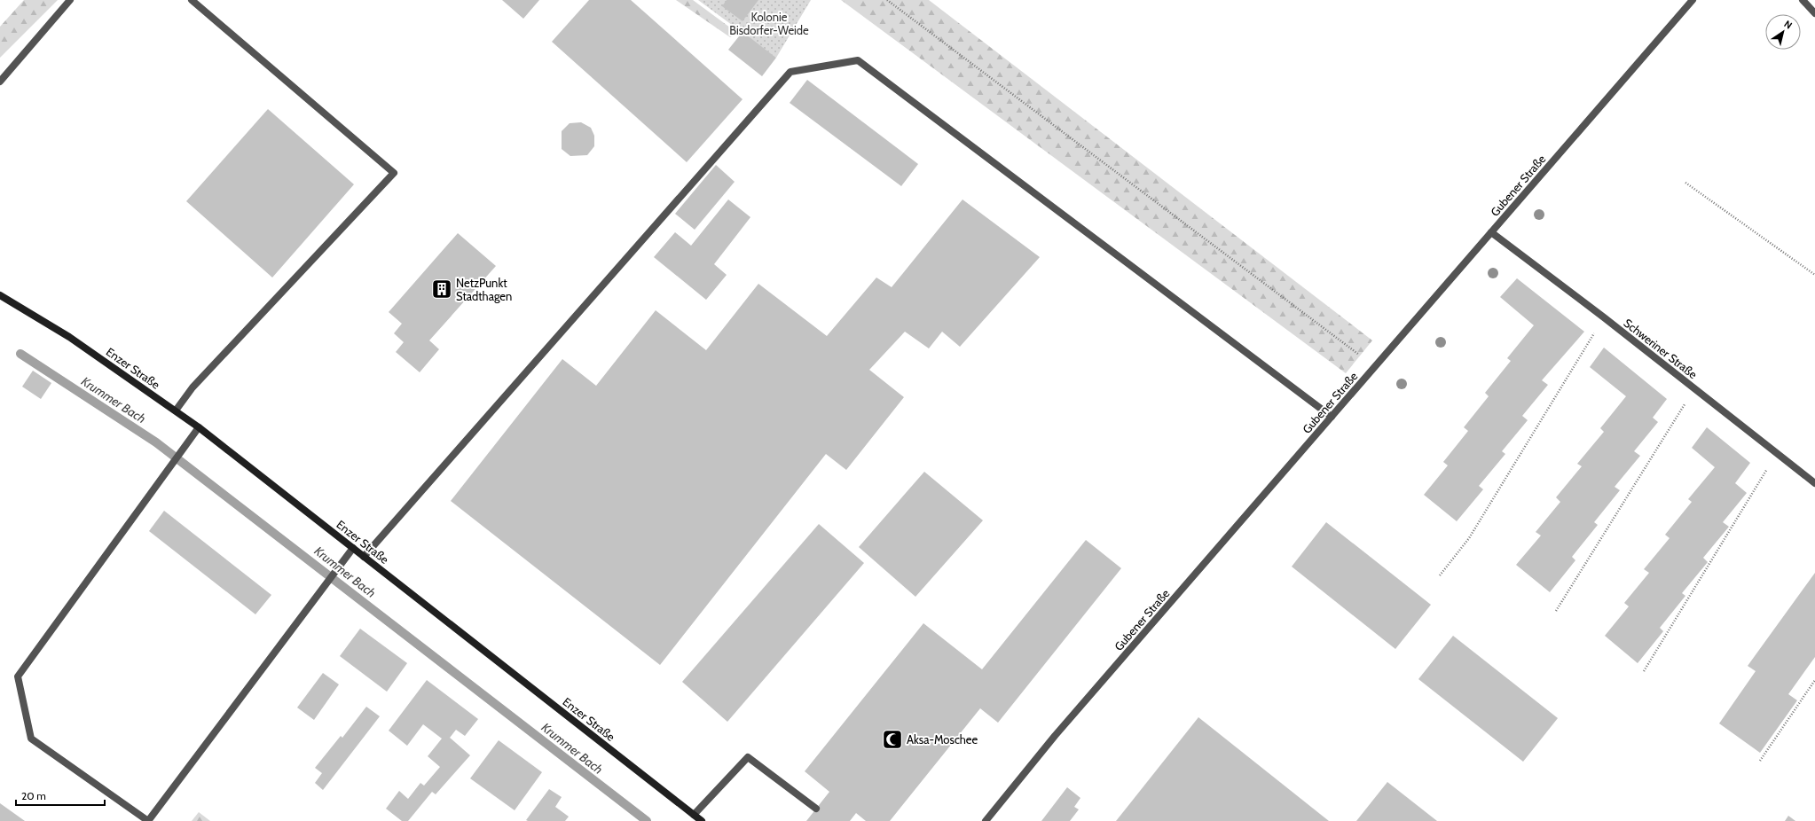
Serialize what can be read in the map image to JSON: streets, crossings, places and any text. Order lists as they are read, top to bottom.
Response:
{
  "streets": {
    "main road": ["Enzer Straße"],
    "street": ["Gubener Straße", "Schweriner Straße"]
  },
  "crossings": [
    ["Gubener Straße", "Schweriner Straße"]
  ],
  "water": ["Krummer Bach"],
  "parks": ["Kolonie Bisdorfer-Weide"],
  "places": {
    "building": ["NetzPunkt Stadthagen"],
    "mosque": ["Aksa-Moschee"]
  },
  "scale_bar": "20 m",
  "north": "top right"
}
